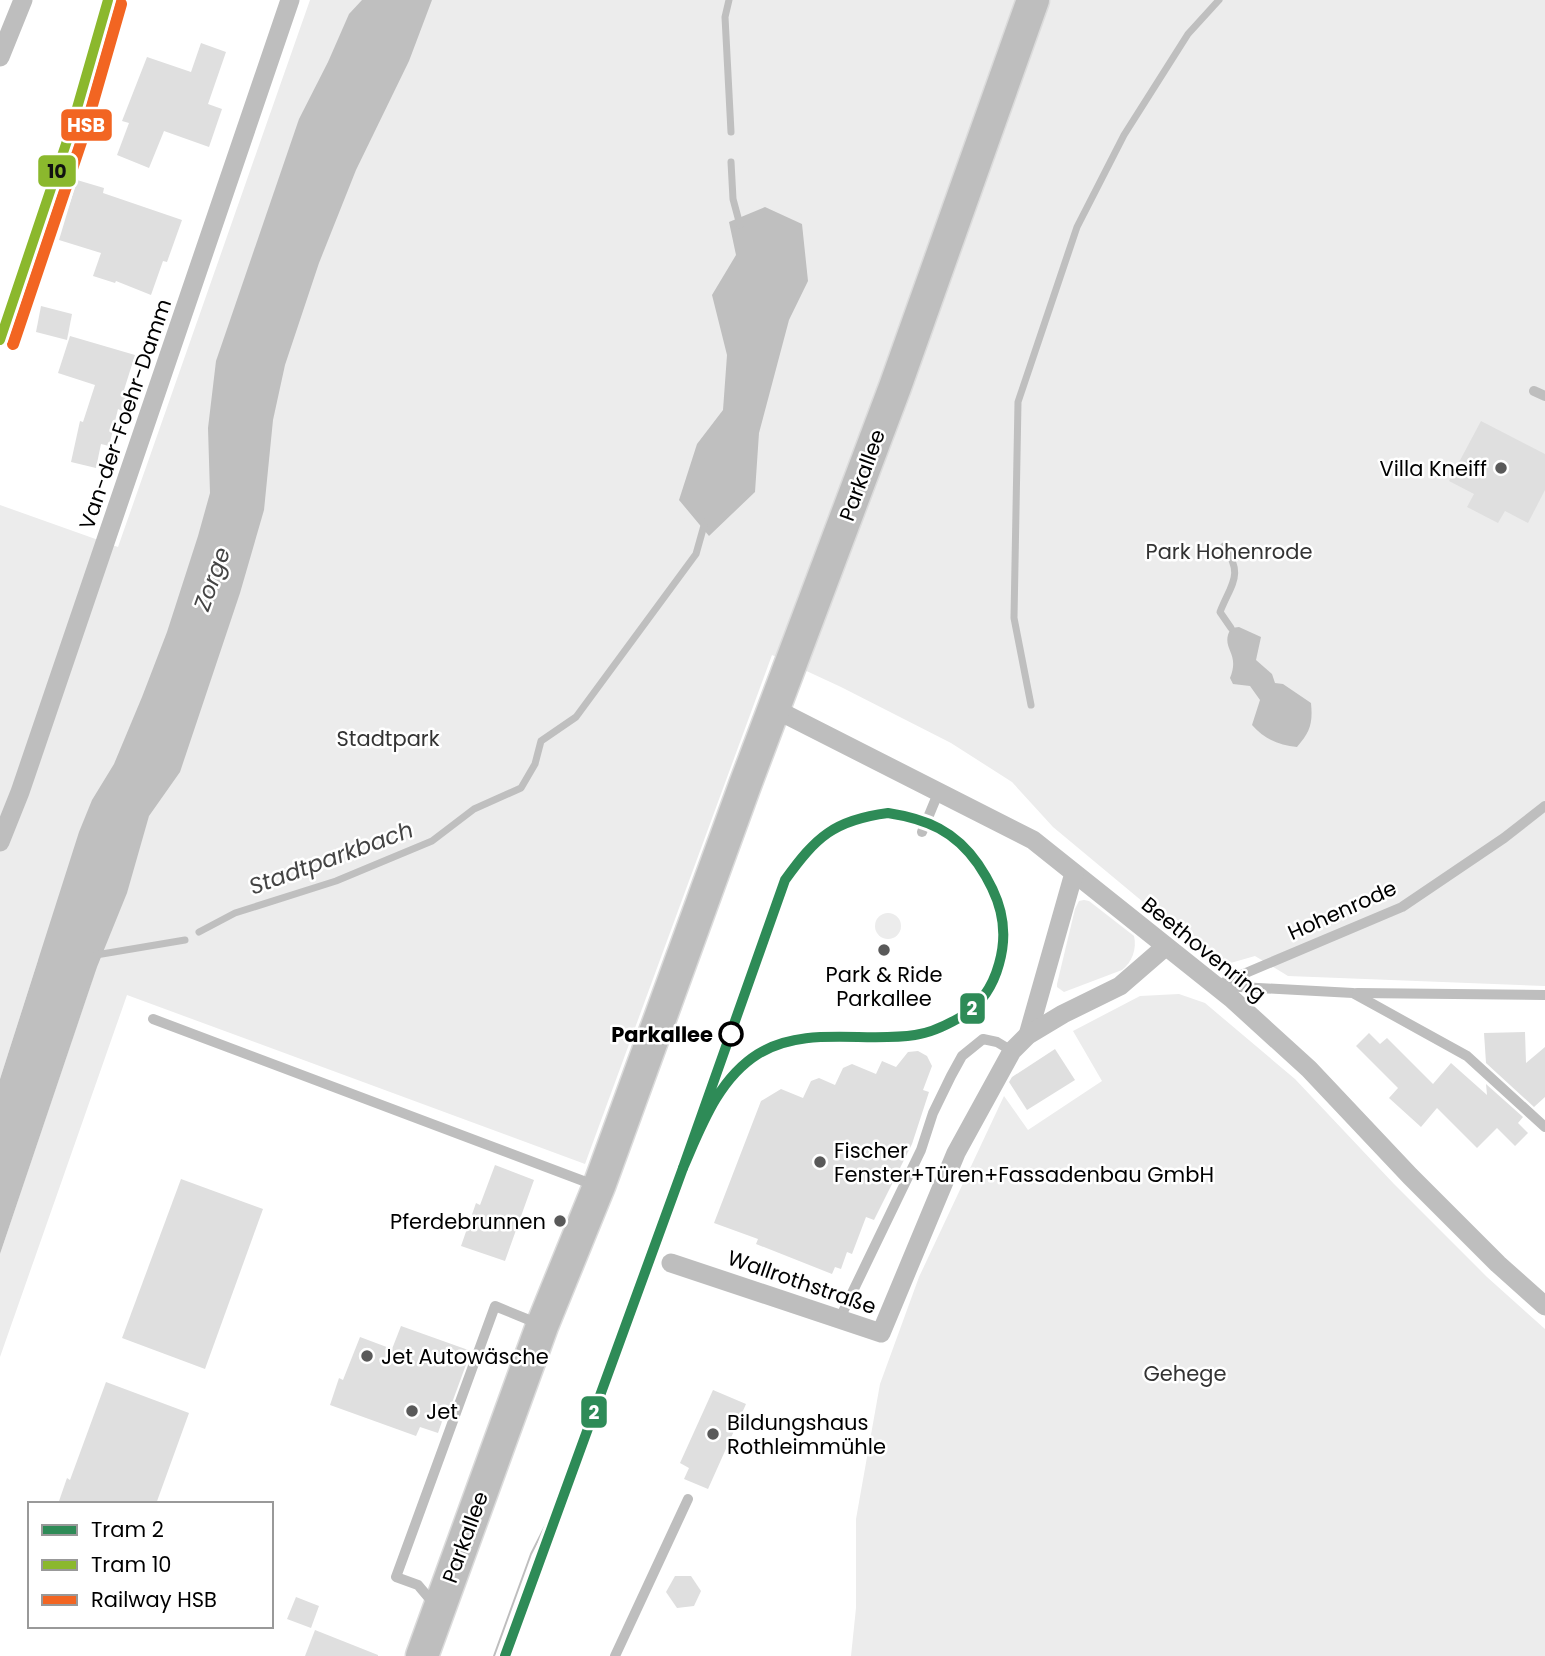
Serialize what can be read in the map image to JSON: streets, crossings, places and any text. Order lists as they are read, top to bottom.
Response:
{
  "streets": {
    "main road": ["Parkallee"],
    "street": ["Van-der-Foehr-Damm", "Beethovenring", "Wallrothstraße"],
    "lane": ["Hohenrode"]
  },
  "crossings": [
    ["Parkallee", "Beethovenring"],
    ["Hohenrode", "Beethovenring"],
    ["Beethovenring", "Wallrothstraße"]
  ],
  "water": ["Zorge", "Stadtparkbach"],
  "parks": ["Park Hohenrode", "Stadtpark", "Gehege"],
  "places": [
    "Villa Kneiff",
    "Park & Ride Parkallee",
    "Parkallee",
    "Fischer Fenster+Türen+Fassadenbau GmbH",
    "Pferdebrunnen",
    "Jet Autowäsche",
    "Jet",
    "Bildungshaus Rothleimmühle"
  ],
  "lines": ["tram line 10", "rail line HSB", "tram line 2"],
  "legend": ["Tram 2", "Tram 10", "Railway HSB"]
}
